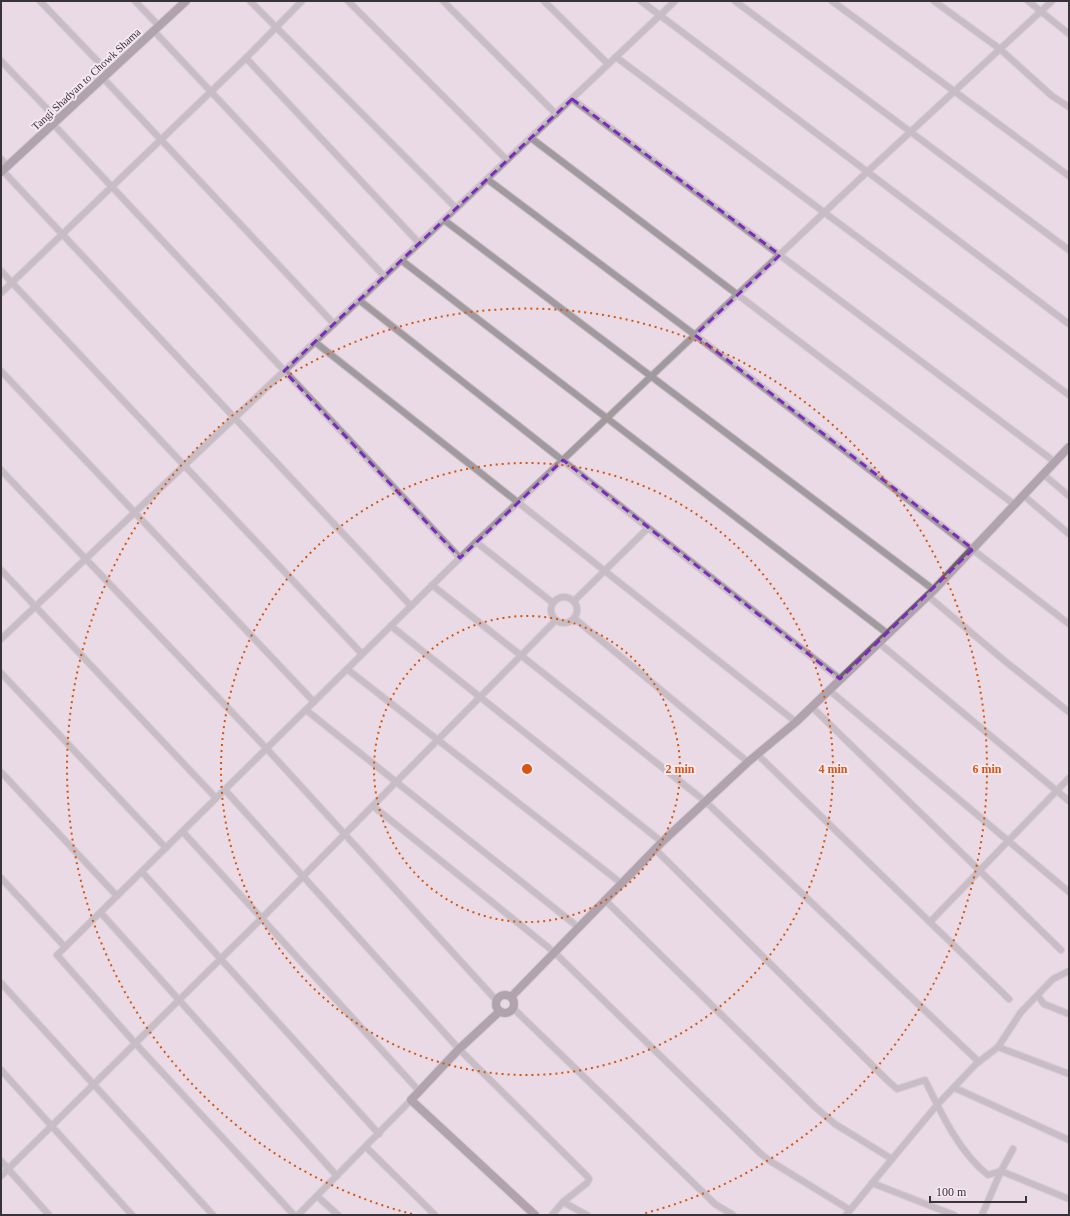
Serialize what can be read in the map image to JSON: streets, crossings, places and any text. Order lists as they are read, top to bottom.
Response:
{
  "streets": {
    "main road": ["Tangi Shadyan to Chowk Shama"]
  },
  "scale_bar": "100 m",
  "rings": ["2 min", "4 min", "6 min"]
}
